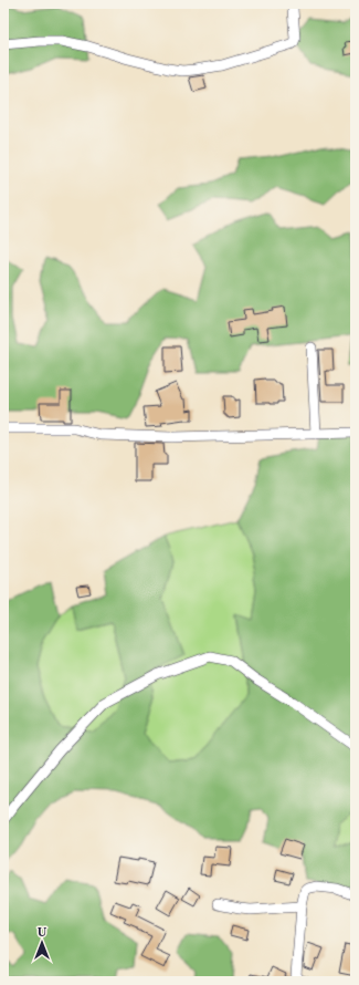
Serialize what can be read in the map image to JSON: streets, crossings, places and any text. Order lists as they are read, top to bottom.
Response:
{
  "north": "top"
}
